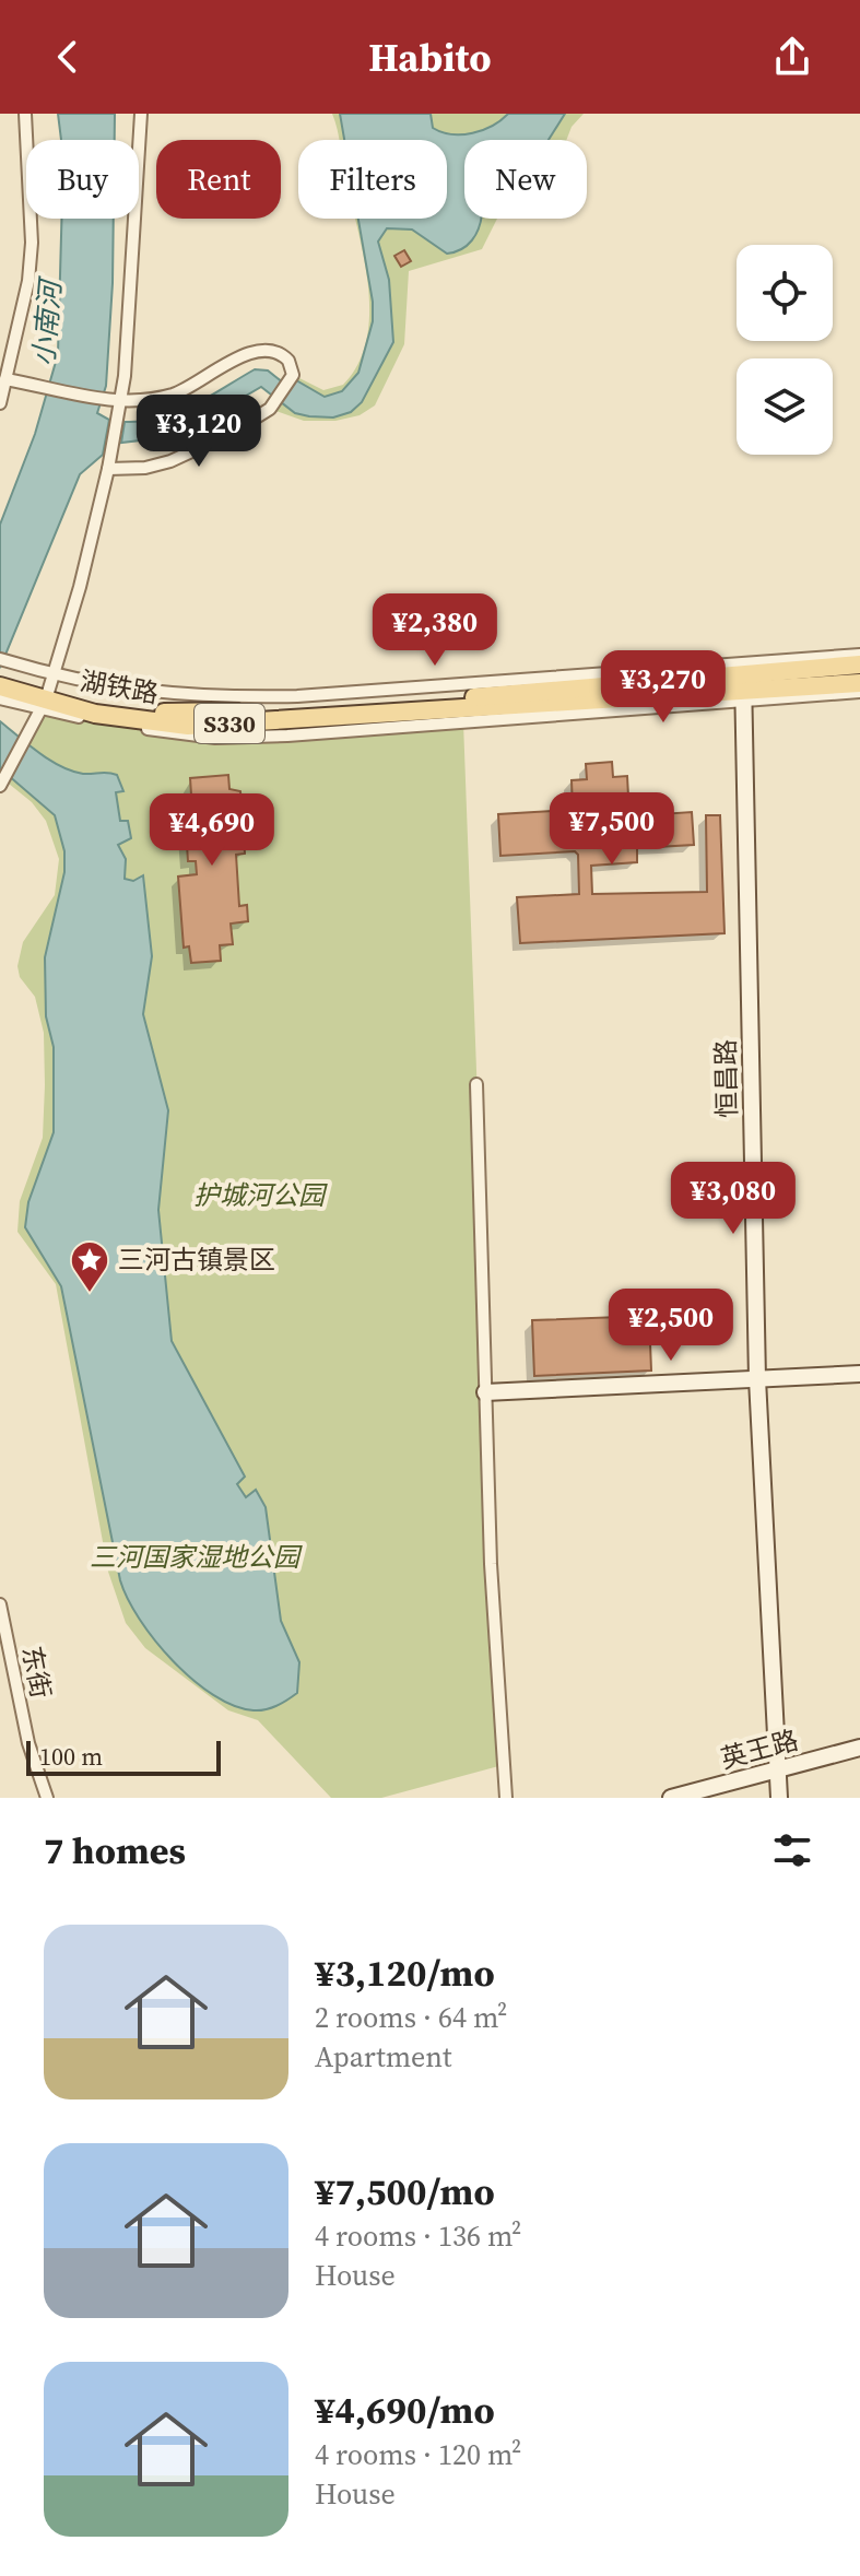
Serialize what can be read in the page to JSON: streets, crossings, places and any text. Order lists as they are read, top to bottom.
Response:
{
  "streets": {
    "main road": ["湖铁路", "S330"],
    "street": ["恒昌路", "东街", "英王路"]
  },
  "crossings": [
    ["湖铁路", "恒昌路"],
    ["恒昌路", "英王路"]
  ],
  "water": ["小南河"],
  "parks": ["护城河公园", "三河国家湿地公园"],
  "places": {
    "place": ["三河古镇景区"]
  },
  "scale_bar": "100 m",
  "page": {
    "header": "Habito",
    "chip": [
      "Buy",
      "Rent",
      "Filters",
      "New"
    ],
    "price": [
      "¥3,120",
      "¥2,380",
      "¥3,270",
      "¥7,500",
      "¥4,690",
      "¥3,080",
      "¥2,500"
    ],
    "scale": "100 m",
    "heading": "7 homes",
    "list": [
      {
        "name": "¥3,120/mo",
        "note": "2 rooms · 64 m² · Apartment"
      },
      {
        "name": "¥7,500/mo",
        "note": "4 rooms · 136 m² · House"
      },
      {
        "name": "¥4,690/mo",
        "note": "4 rooms · 120 m² · House"
      }
    ]
  }
}
